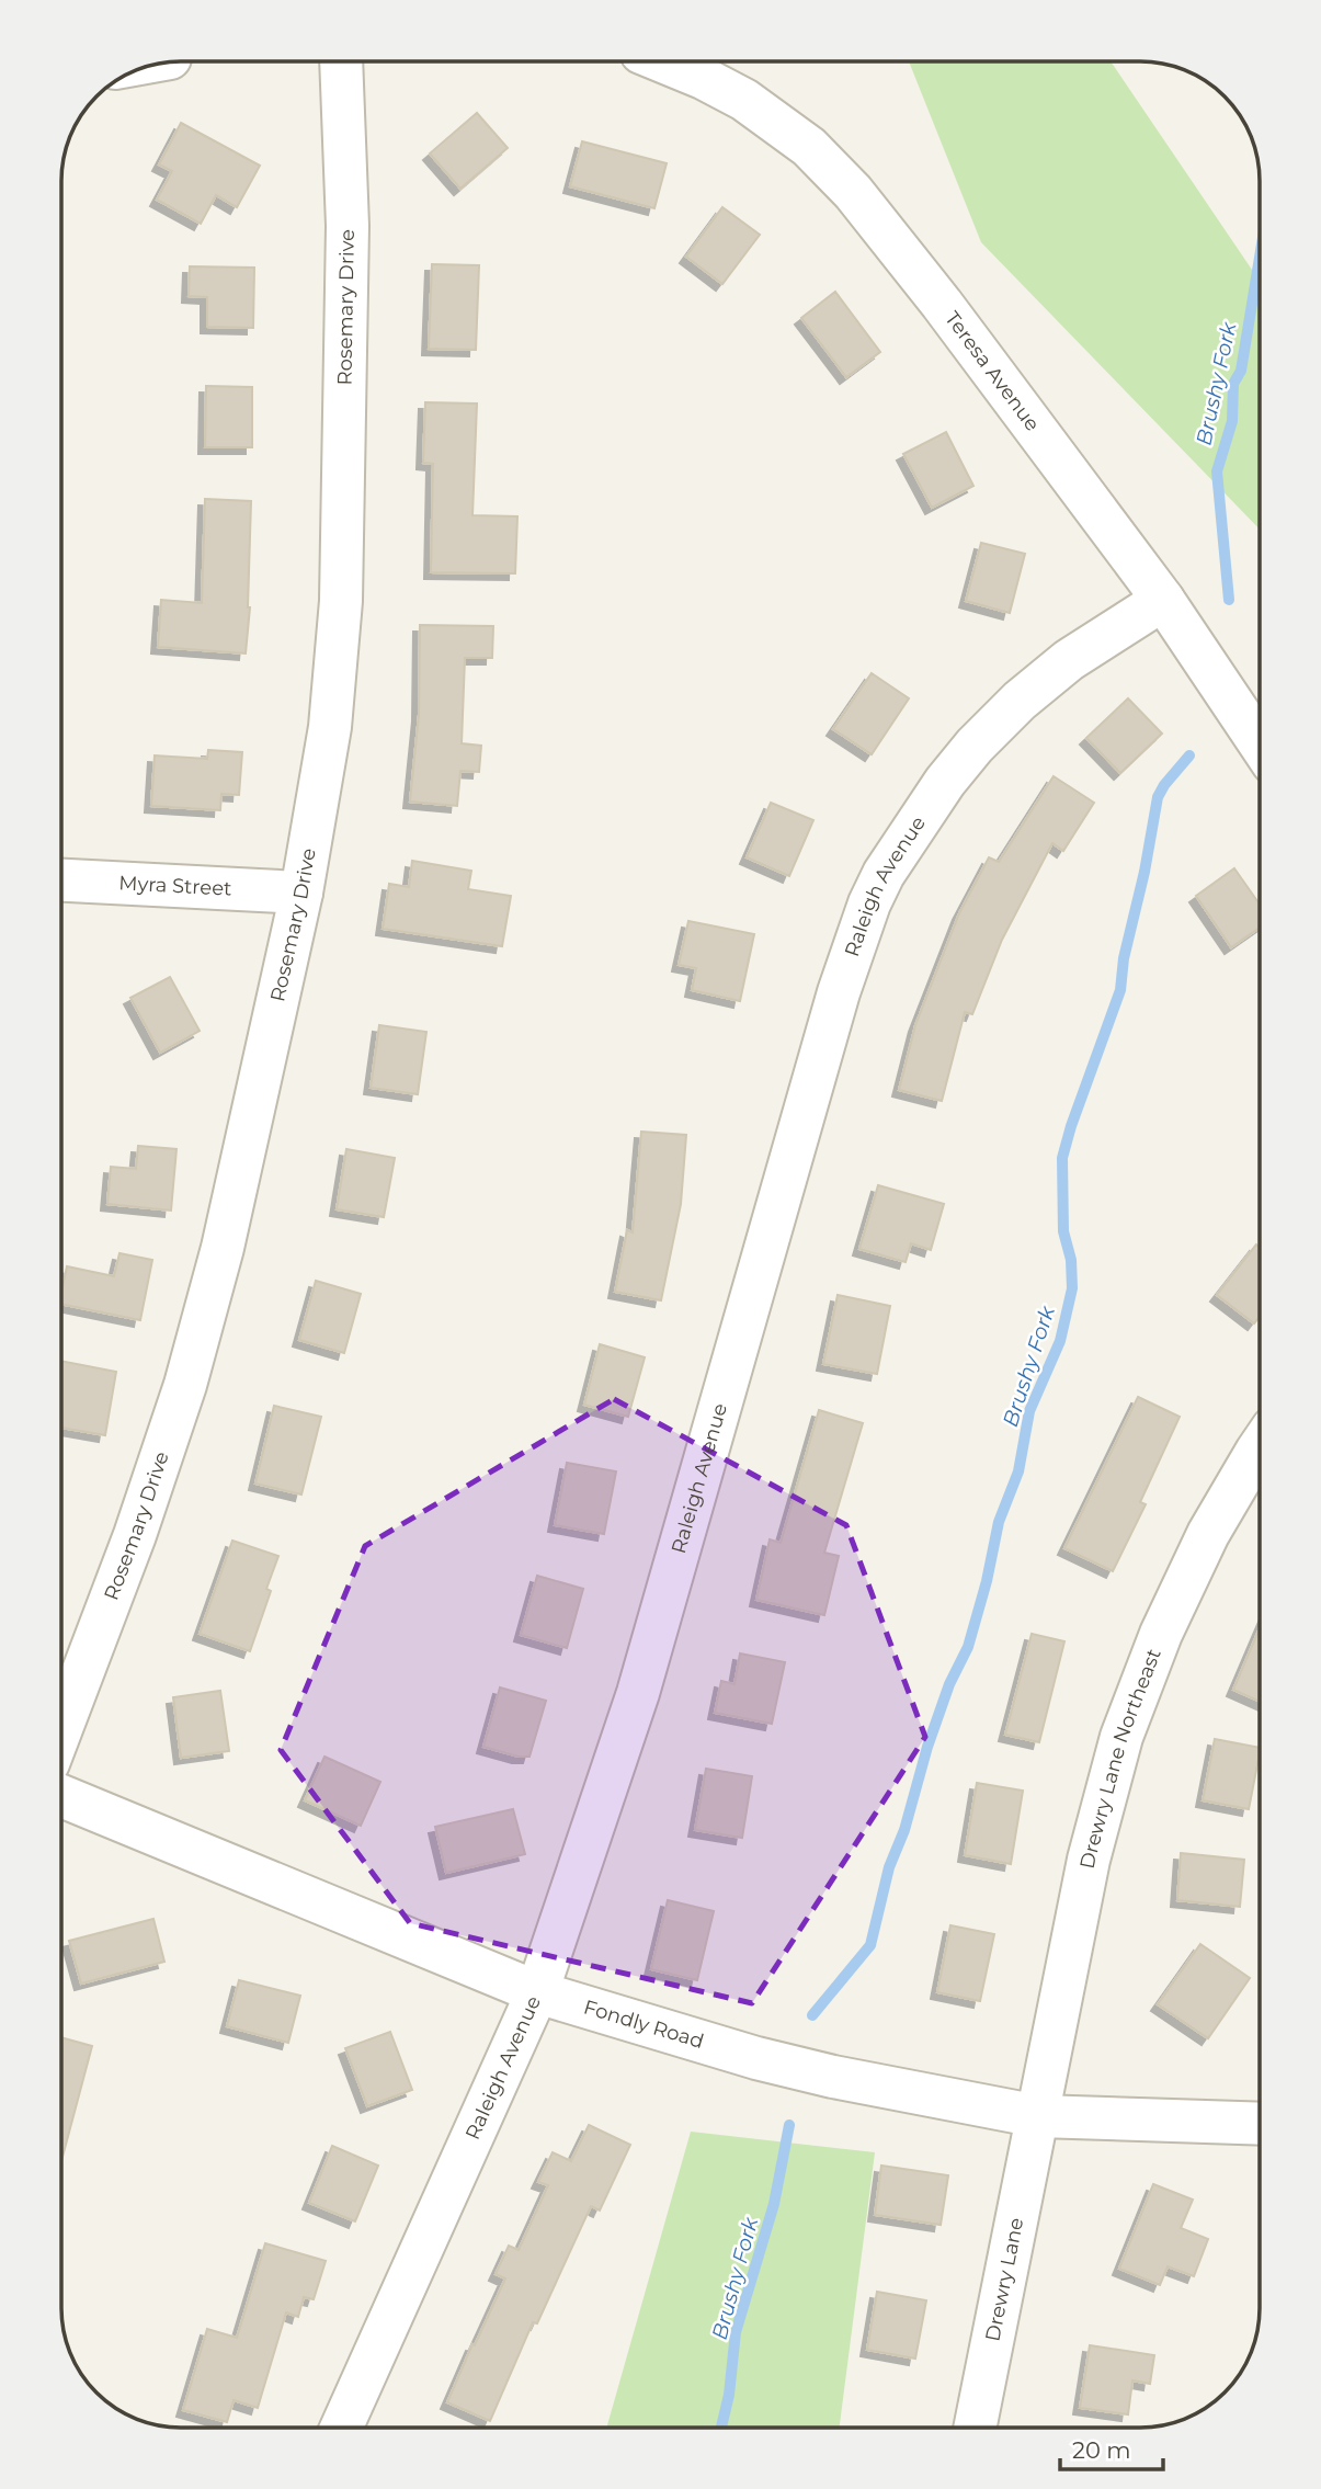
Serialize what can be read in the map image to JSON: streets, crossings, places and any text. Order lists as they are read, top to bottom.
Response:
{
  "streets": {
    "street": [
      "Rosemary Drive",
      "Teresa Avenue",
      "Myra Street",
      "Raleigh Avenue",
      "Drewry Lane Northeast",
      "Fondly Road",
      "Drewry Lane"
    ]
  },
  "crossings": [
    ["Rosemary Drive", "Myra Street"],
    ["Teresa Avenue", "Raleigh Avenue"],
    ["Raleigh Avenue", "Fondly Road"],
    ["Drewry Lane Northeast", "Fondly Road"],
    ["Drewry Lane Northeast", "Drewry Lane"],
    ["Fondly Road", "Drewry Lane"]
  ],
  "water": ["Brushy Fork"],
  "scale_bar": "20 m"
}
